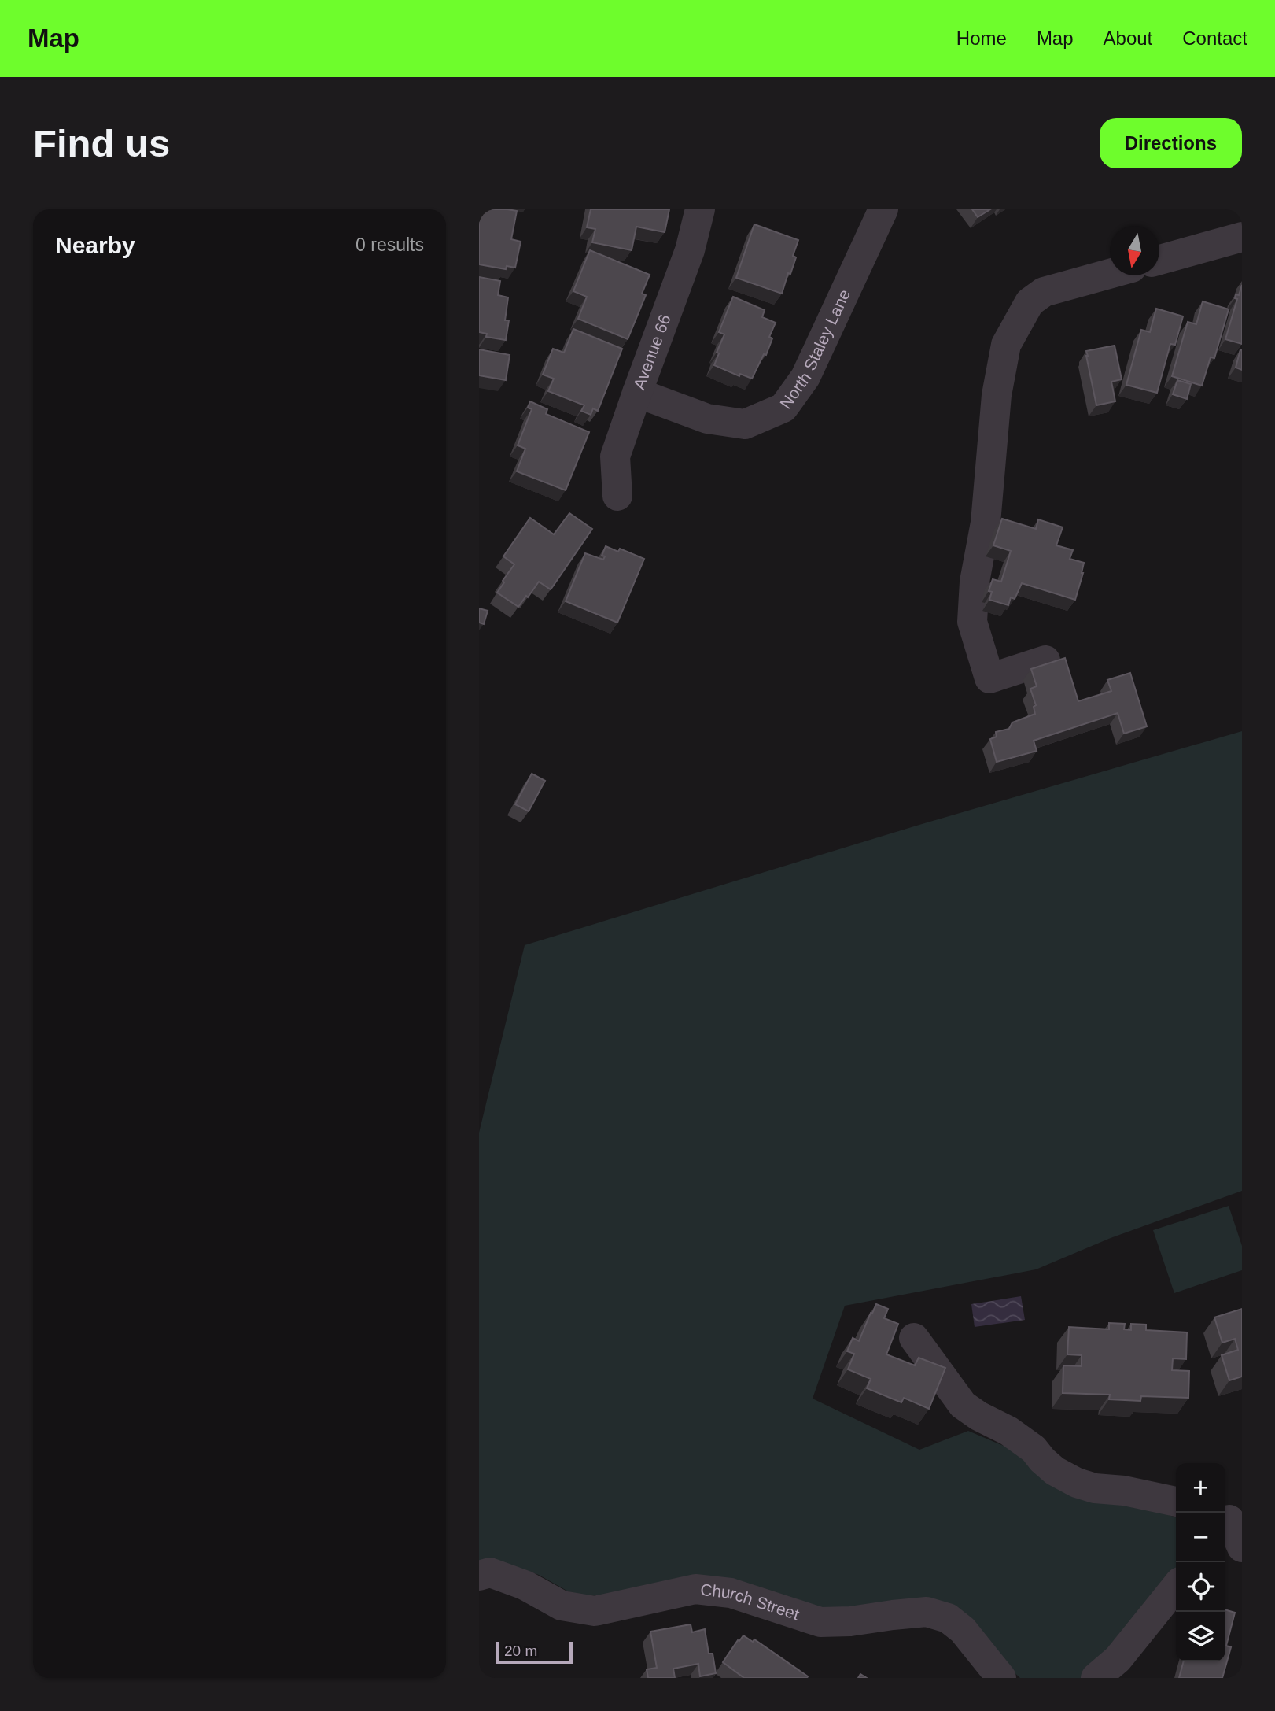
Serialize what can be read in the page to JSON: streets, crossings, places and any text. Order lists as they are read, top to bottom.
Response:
{
  "streets": {
    "street": ["North Staley Lane", "Avenue 66", "Church Street"]
  },
  "crossings": [
    ["North Staley Lane", "Avenue 66"]
  ],
  "scale_bar": "20 m",
  "north": "bottom",
  "page": {
    "header": "Map",
    "nav": [
      "Home",
      "Map",
      "About",
      "Contact"
    ],
    "buttons": "Directions",
    "title": "Find us",
    "heading": ["Nearby", "0 results"],
    "map_buttons": ["+", "−"],
    "scale": "20 m"
  }
}
